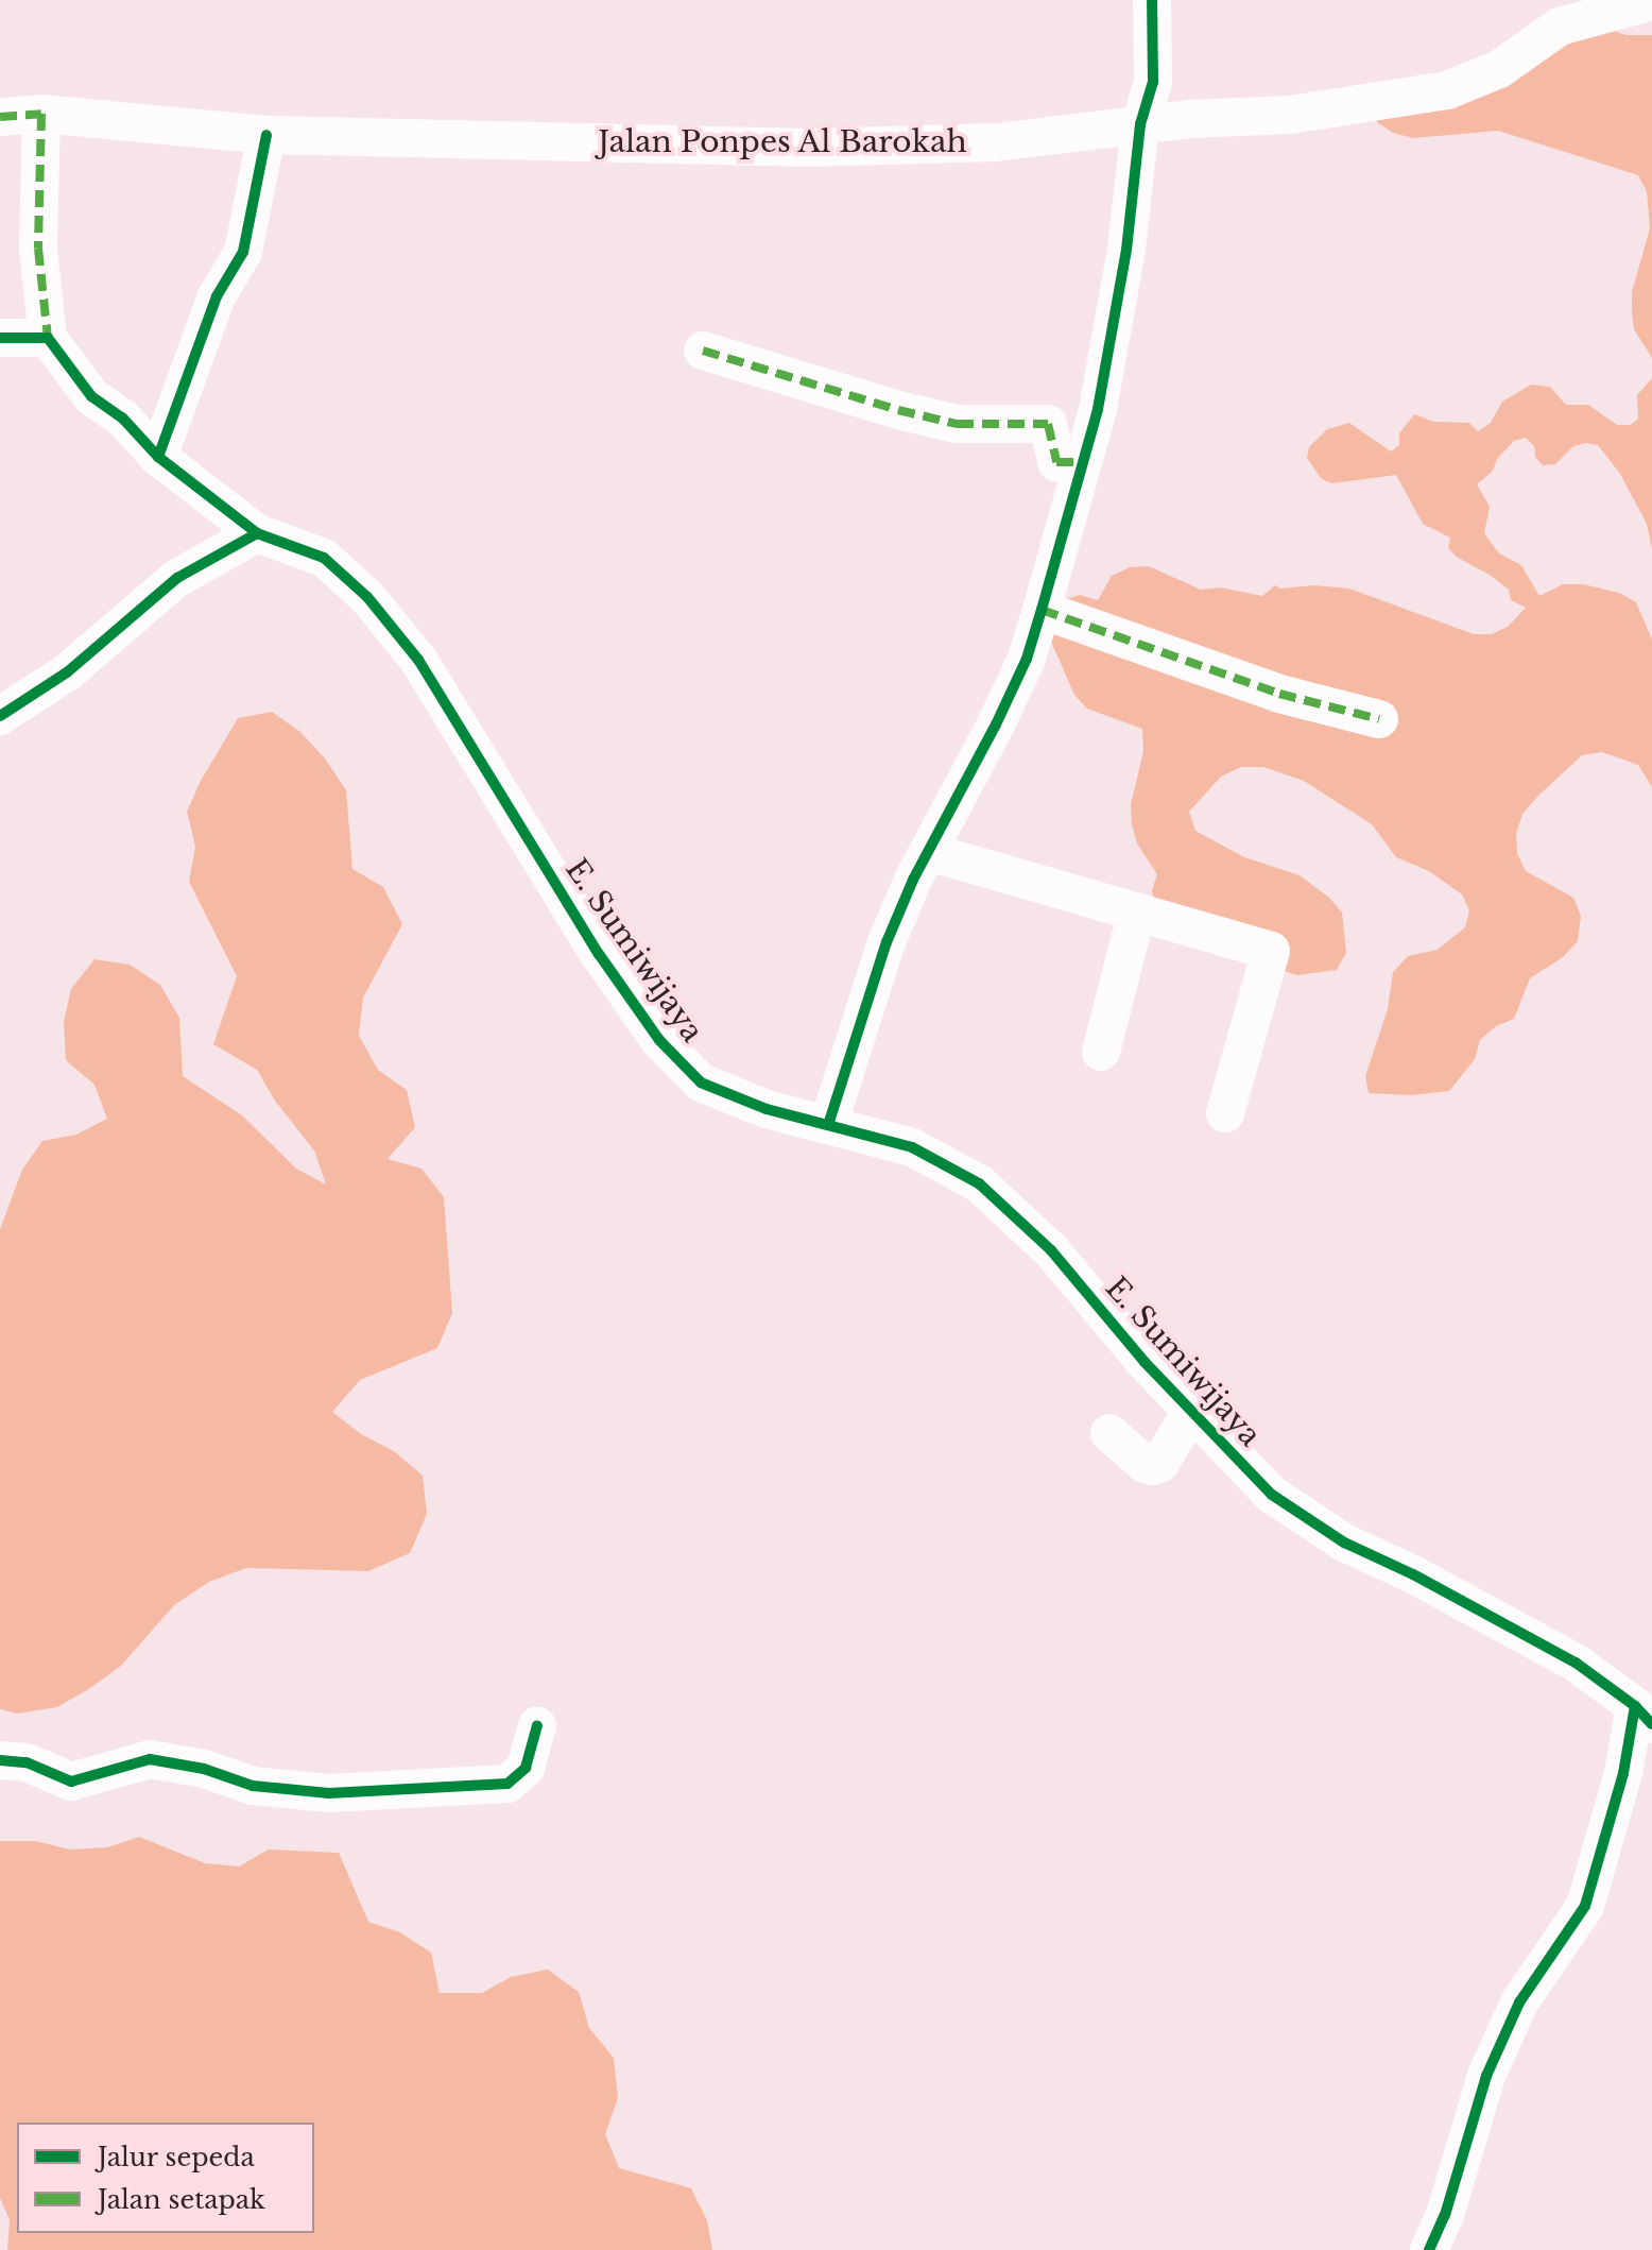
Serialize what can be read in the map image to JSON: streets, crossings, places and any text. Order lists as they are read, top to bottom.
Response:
{
  "streets": {
    "street": ["Jalan Ponpes Al Barokah", "E. Sumiwijaya"]
  },
  "legend": ["Jalur sepeda", "Jalan setapak"]
}
